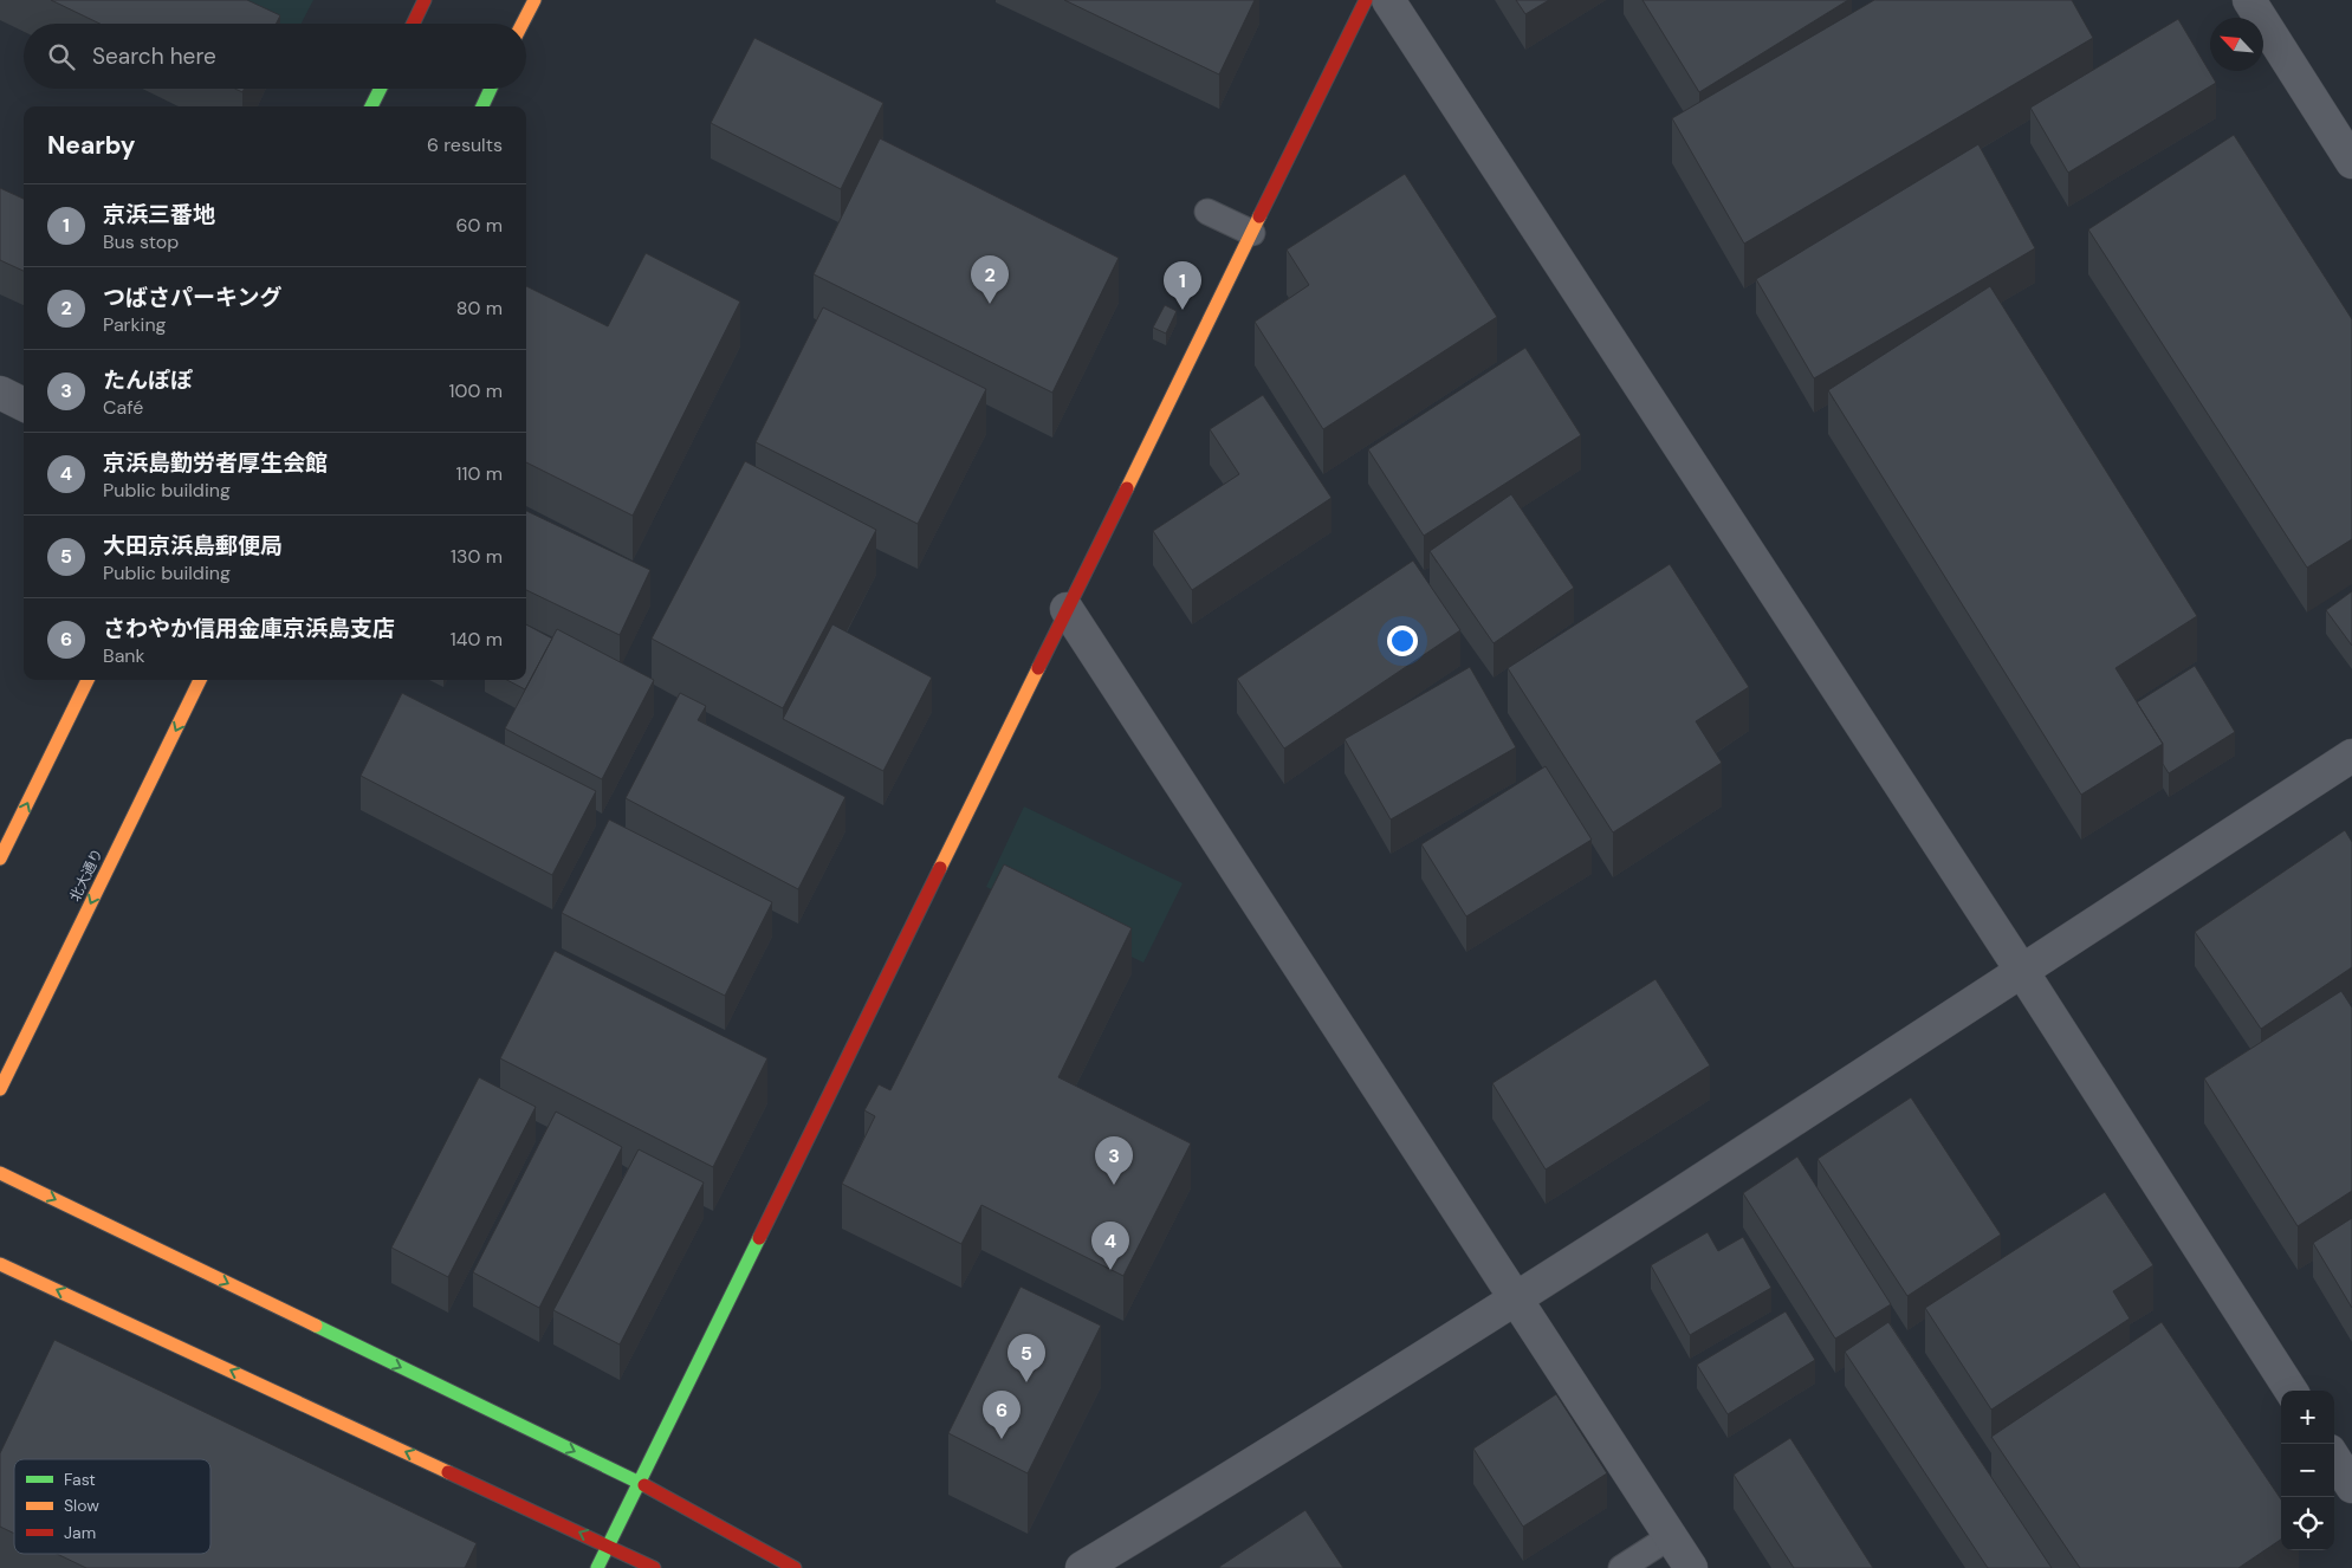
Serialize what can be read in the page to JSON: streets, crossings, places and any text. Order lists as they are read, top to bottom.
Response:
{
  "streets": {
    "street": ["北大通り"]
  },
  "legend": ["Fast", "Slow", "Jam"],
  "north": "top left",
  "page": {
    "search": "Search here",
    "heading": ["Nearby", "6 results"],
    "list": [
      {
        "mark": "1",
        "name": "京浜三番地",
        "note": "Bus stop",
        "value": "60 m"
      },
      {
        "mark": "2",
        "name": "つばさパーキング",
        "note": "Parking",
        "value": "80 m"
      },
      {
        "mark": "3",
        "name": "たんぽぽ",
        "note": "Café",
        "value": "100 m"
      },
      {
        "mark": "4",
        "name": "京浜島勤労者厚生会館",
        "note": "Public building",
        "value": "110 m"
      },
      {
        "mark": "5",
        "name": "大田京浜島郵便局",
        "note": "Public building",
        "value": "130 m"
      },
      {
        "mark": "6",
        "name": "さわやか信用金庫京浜島支店",
        "note": "Bank",
        "value": "140 m"
      }
    ],
    "pins": [
      "2",
      "1",
      "3",
      "4",
      "5",
      "6"
    ],
    "map_buttons": ["+", "−"]
  }
}
